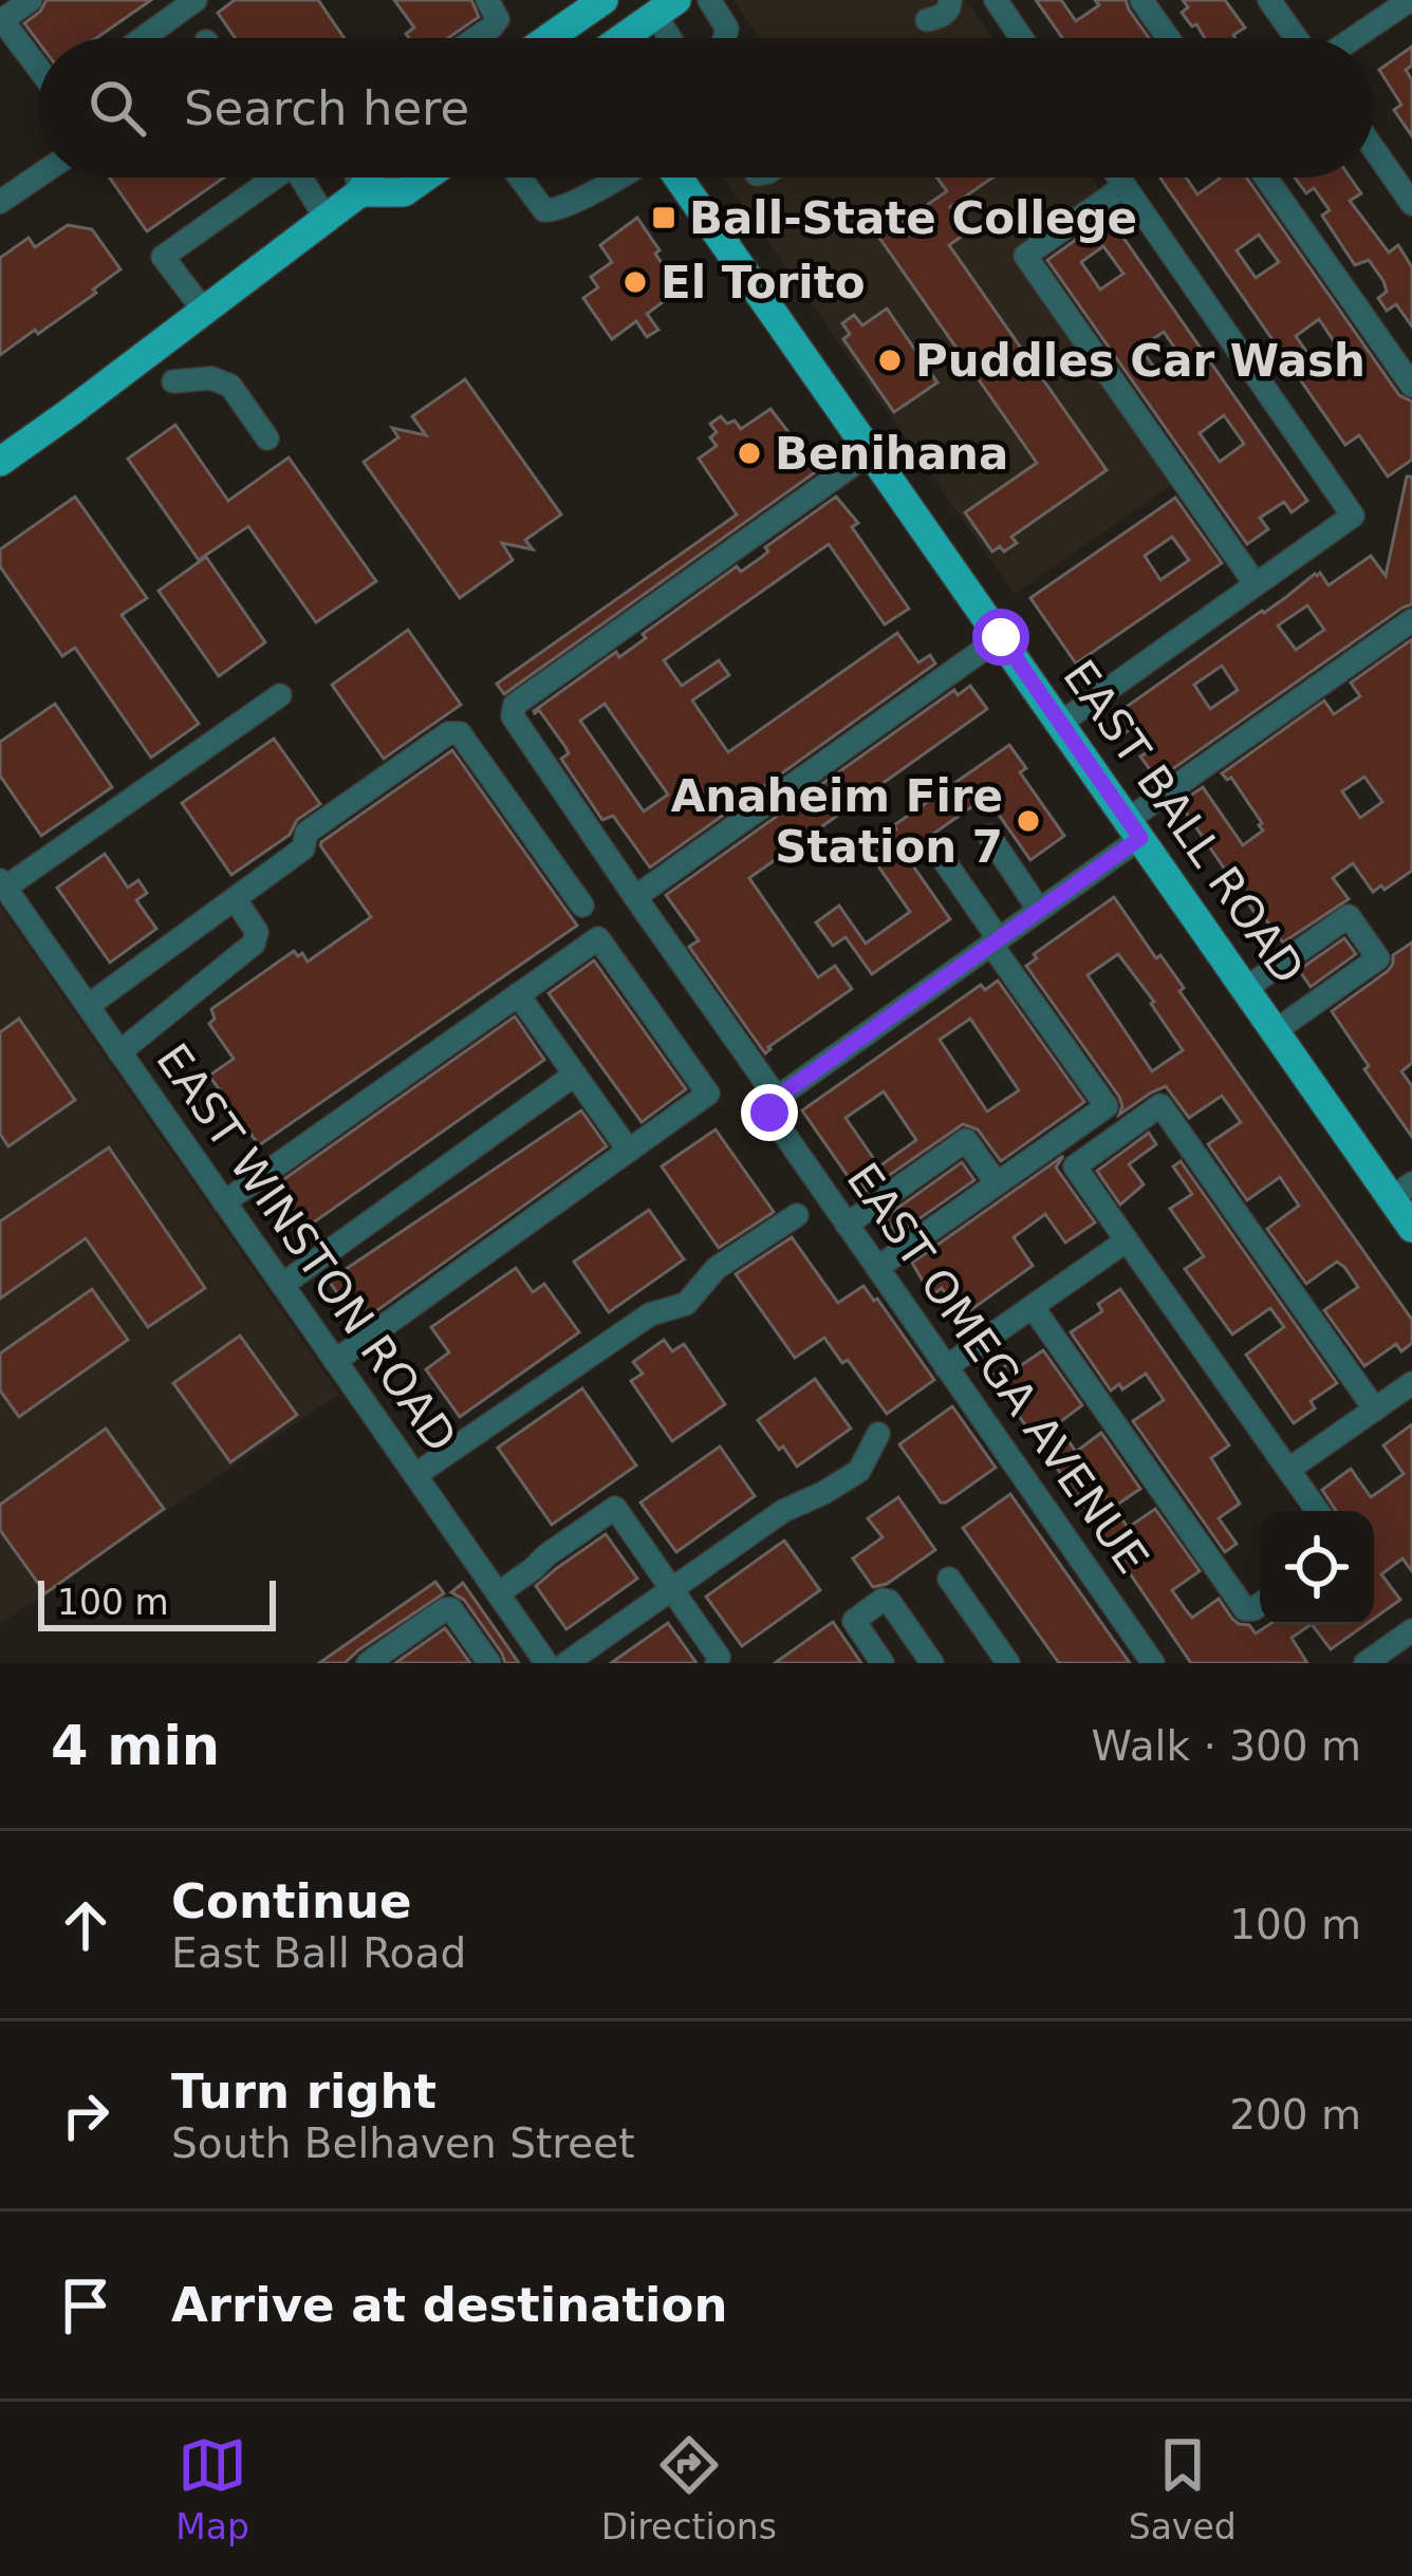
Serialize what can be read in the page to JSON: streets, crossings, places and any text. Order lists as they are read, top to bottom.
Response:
{
  "streets": {
    "main road": ["EAST BALL ROAD"],
    "street": ["EAST WINSTON ROAD", "EAST OMEGA AVENUE"]
  },
  "crossings": [
    ["EAST BALL ROAD", "EAST OMEGA AVENUE"]
  ],
  "places": {
    "transit": ["Ball-State College"],
    "other": [
      "El Torito",
      "Puddles Car Wash",
      "Benihana",
      "Anaheim Fire Station 7"
    ]
  },
  "scale_bar": "100 m",
  "page": {
    "search": "Search here",
    "scale": "100 m",
    "heading": ["4 min", "Walk · 300 m"],
    "list": [
      ["Continue", "East Ball Road", "100 m"],
      ["Turn right", "South Belhaven Street", "200 m"],
      "Arrive at destination"
    ],
    "nav": ["Map", "Directions", "Saved"]
  }
}
